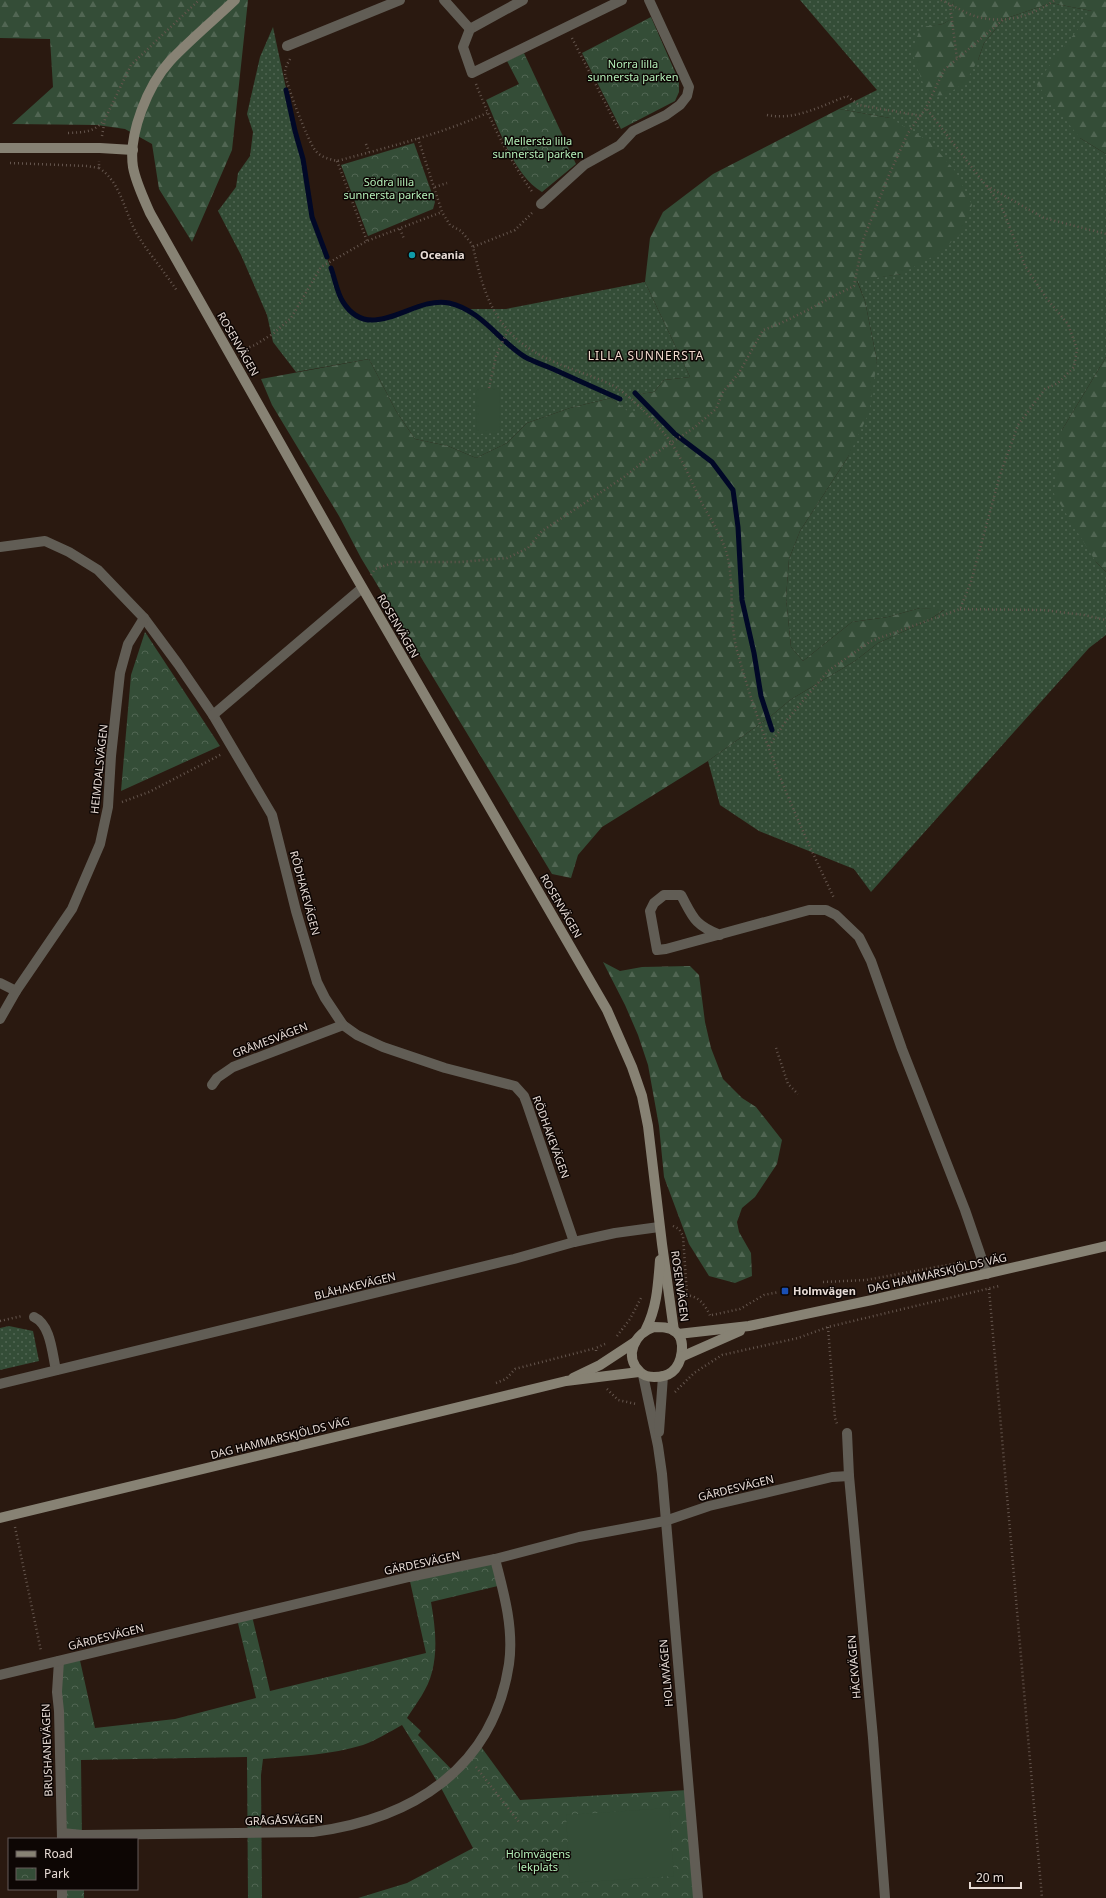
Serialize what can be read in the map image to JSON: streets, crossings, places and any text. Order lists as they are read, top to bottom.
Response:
{
  "streets": {
    "street": [
      "ROSENVÄGEN",
      "HEIMDALSVÄGEN",
      "RÖDHAKEVÄGEN",
      "GRÅMESVÄGEN",
      "DAG HAMMARSKJÖLDS VÄG",
      "BLÅHAKEVÄGEN",
      "GÄRDESVÄGEN",
      "HÄCKVÄGEN",
      "HOLMVÄGEN",
      "BRUSHANEVÄGEN",
      "GRÅGÅSVÄGEN"
    ]
  },
  "crossings": [
    ["ROSENVÄGEN", "DAG HAMMARSKJÖLDS VÄG"],
    ["ROSENVÄGEN", "BLÅHAKEVÄGEN"],
    ["ROSENVÄGEN", "HOLMVÄGEN"],
    ["HEIMDALSVÄGEN", "RÖDHAKEVÄGEN"],
    ["RÖDHAKEVÄGEN", "GRÅMESVÄGEN"],
    ["RÖDHAKEVÄGEN", "BLÅHAKEVÄGEN"],
    ["DAG HAMMARSKJÖLDS VÄG", "HOLMVÄGEN"],
    ["GÄRDESVÄGEN", "HÄCKVÄGEN"],
    ["GÄRDESVÄGEN", "HOLMVÄGEN"],
    ["GÄRDESVÄGEN", "BRUSHANEVÄGEN"],
    ["GÄRDESVÄGEN", "GRÅGÅSVÄGEN"],
    ["BRUSHANEVÄGEN", "GRÅGÅSVÄGEN"]
  ],
  "districts": ["LILLA SUNNERSTA"],
  "parks": [
    "Norra lilla sunnersta parken",
    "Mellersta lilla sunnersta parken",
    "Södra lilla sunnersta parken",
    "Holmvägens lekplats"
  ],
  "places": {
    "other": ["Oceania"],
    "transit": ["Holmvägen"]
  },
  "legend": ["Road", "Park"],
  "scale_bar": "20 m"
}
